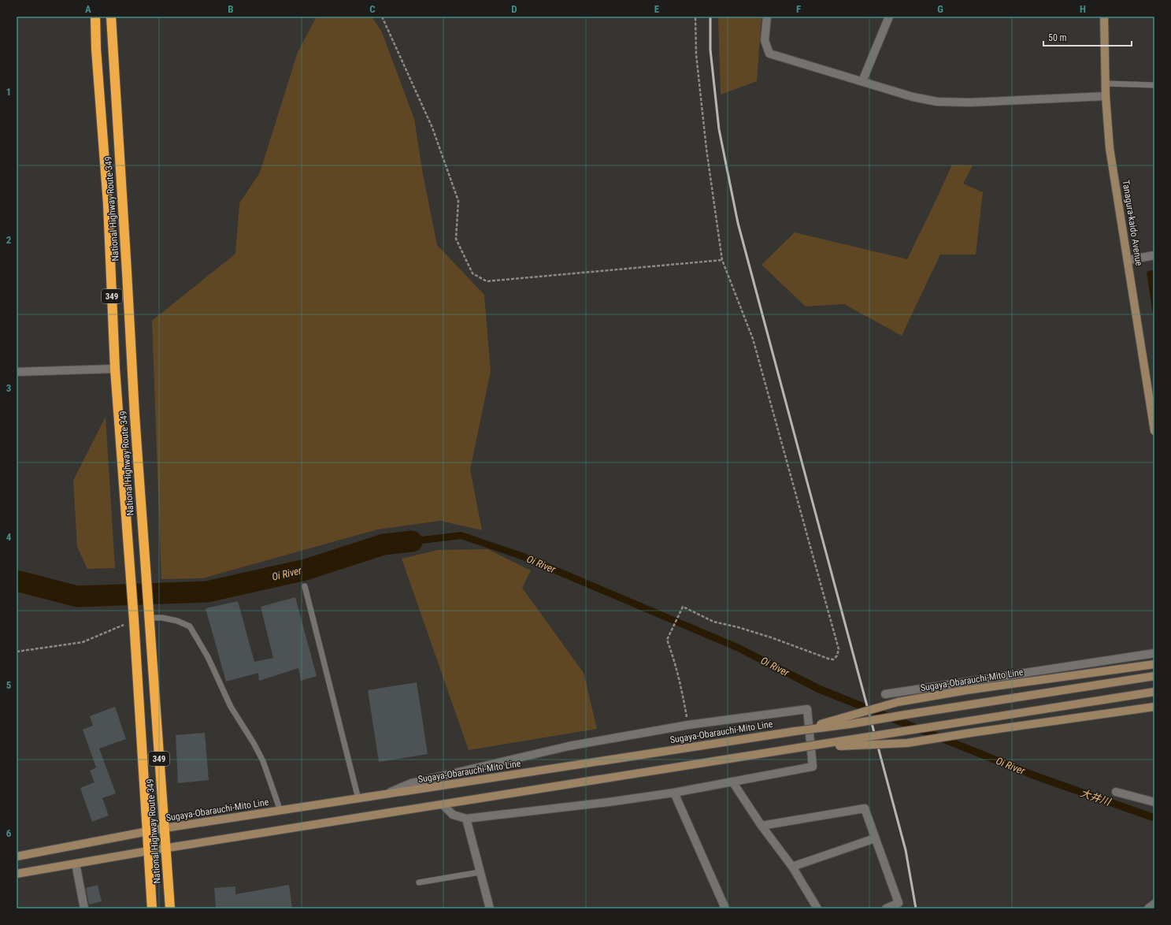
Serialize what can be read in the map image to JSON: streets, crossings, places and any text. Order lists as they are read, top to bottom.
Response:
{
  "streets": {
    "highway": ["National Highway Route 349", "349"],
    "main road": ["Tanagura-kaido Avenue", "Sugaya-Obarauchi-Mito Line"]
  },
  "crossings": [
    ["National Highway Route 349", "Sugaya-Obarauchi-Mito Line"]
  ],
  "water": ["Oi River", "大井川"],
  "scale_bar": "50 m",
  "grid": {
    "columns": [
      "A",
      "B",
      "C",
      "D",
      "E",
      "F",
      "G",
      "H"
    ],
    "rows": [
      "1",
      "2",
      "3",
      "4",
      "5",
      "6"
    ]
  }
}
